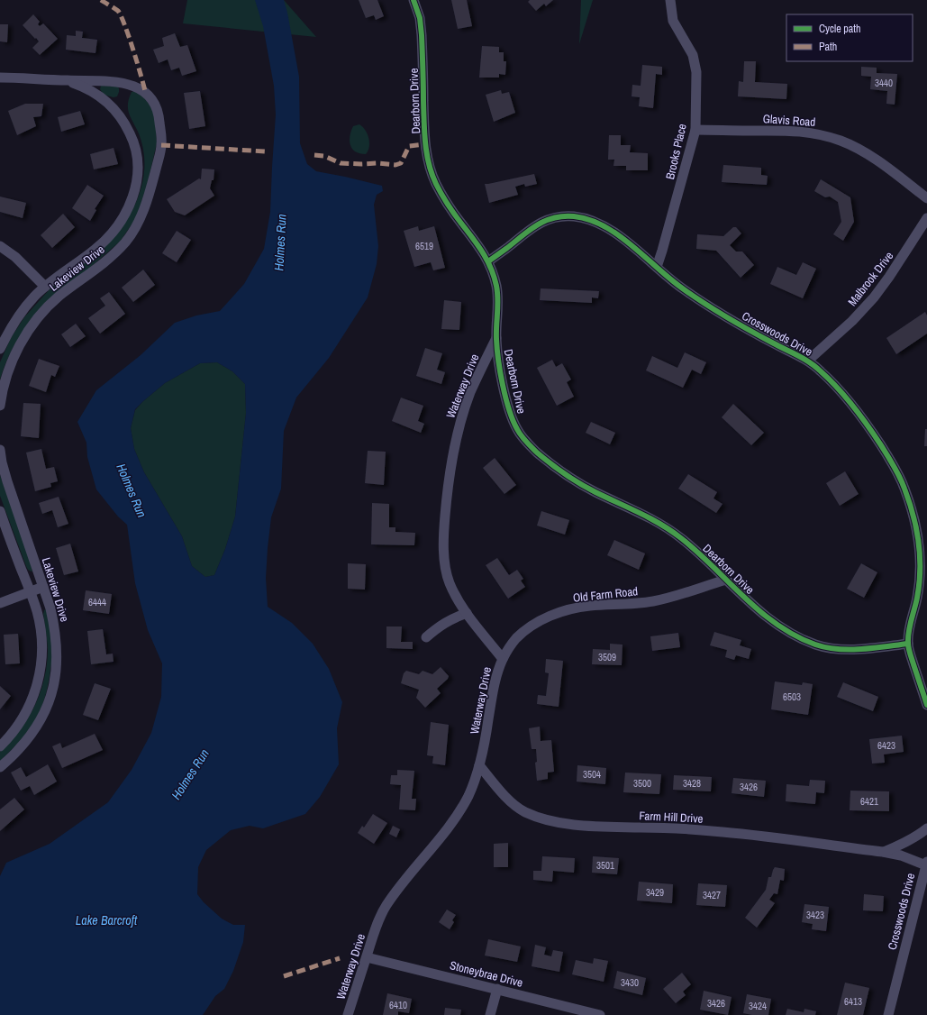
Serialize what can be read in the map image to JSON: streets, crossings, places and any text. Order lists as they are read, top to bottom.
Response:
{
  "streets": {
    "street": [
      "Dearborn Drive",
      "Glavis Road",
      "Brooks Place",
      "Lakeview Drive",
      "Malbrook Drive",
      "Crosswoods Drive",
      "Waterway Drive",
      "Old Farm Road",
      "Farm Hill Drive",
      "Stoneybrae Drive"
    ]
  },
  "crossings": [
    ["Dearborn Drive", "Crosswoods Drive"],
    ["Dearborn Drive", "Waterway Drive"],
    ["Dearborn Drive", "Old Farm Road"],
    ["Glavis Road", "Brooks Place"],
    ["Brooks Place", "Crosswoods Drive"],
    ["Malbrook Drive", "Crosswoods Drive"],
    ["Crosswoods Drive", "Farm Hill Drive"],
    ["Waterway Drive", "Old Farm Road"],
    ["Waterway Drive", "Farm Hill Drive"],
    ["Waterway Drive", "Stoneybrae Drive"]
  ],
  "water": ["Holmes Run", "Lake Barcroft"],
  "house_numbers": [
    "3440",
    "6519",
    "6444",
    "3509",
    "6503",
    "6423",
    "3504",
    "3500",
    "3428",
    "3426",
    "6421",
    "3501",
    "3429",
    "3427",
    "3423",
    "3430",
    "6413",
    "3426",
    "6410",
    "3424"
  ],
  "legend": ["Cycle path", "Path"]
}
